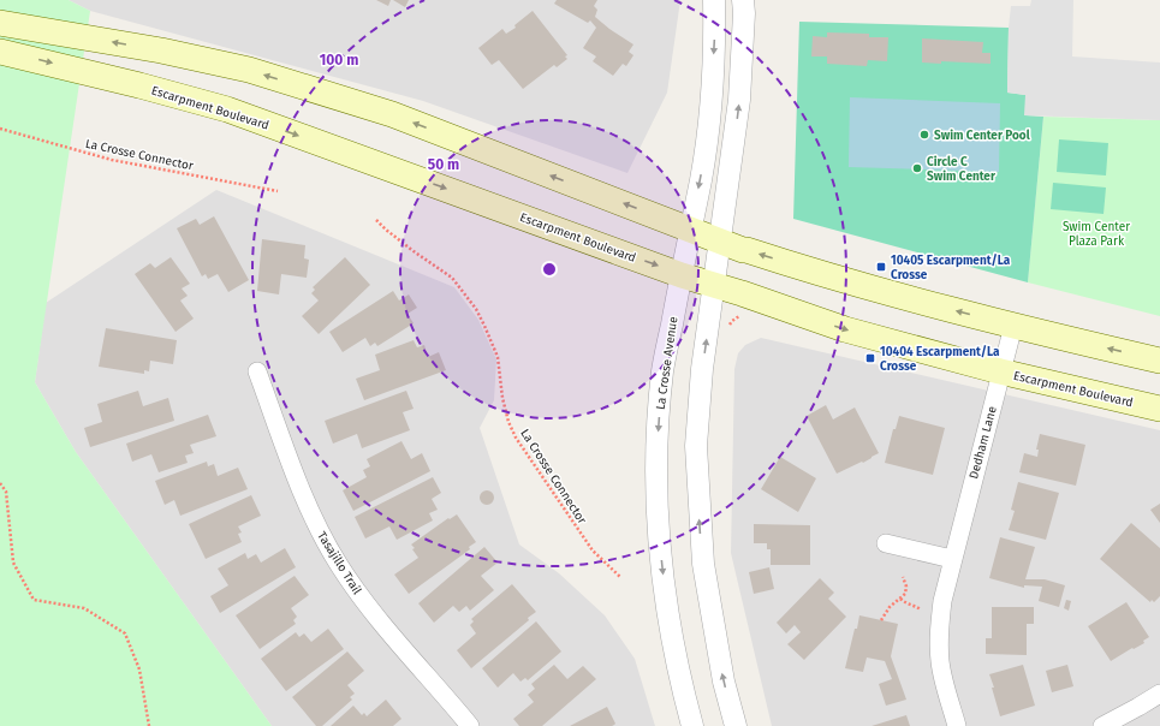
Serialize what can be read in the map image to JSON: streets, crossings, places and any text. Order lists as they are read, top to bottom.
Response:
{
  "streets": {
    "main road": ["Escarpment Boulevard"],
    "street": ["La Crosse Avenue", "Dedham Lane", "Tasajillo Trail"],
    "path": ["La Crosse Connector"]
  },
  "crossings": [
    ["Escarpment Boulevard", "La Crosse Avenue"],
    ["Escarpment Boulevard", "Dedham Lane"]
  ],
  "parks": ["Swim Center Plaza Park"],
  "places": {
    "other": ["Swim Center Pool", "Circle C Swim Center"],
    "transit": ["10405 Escarpment/La Crosse", "10404 Escarpment/La Crosse"]
  },
  "rings": ["100 m", "50 m"]
}
